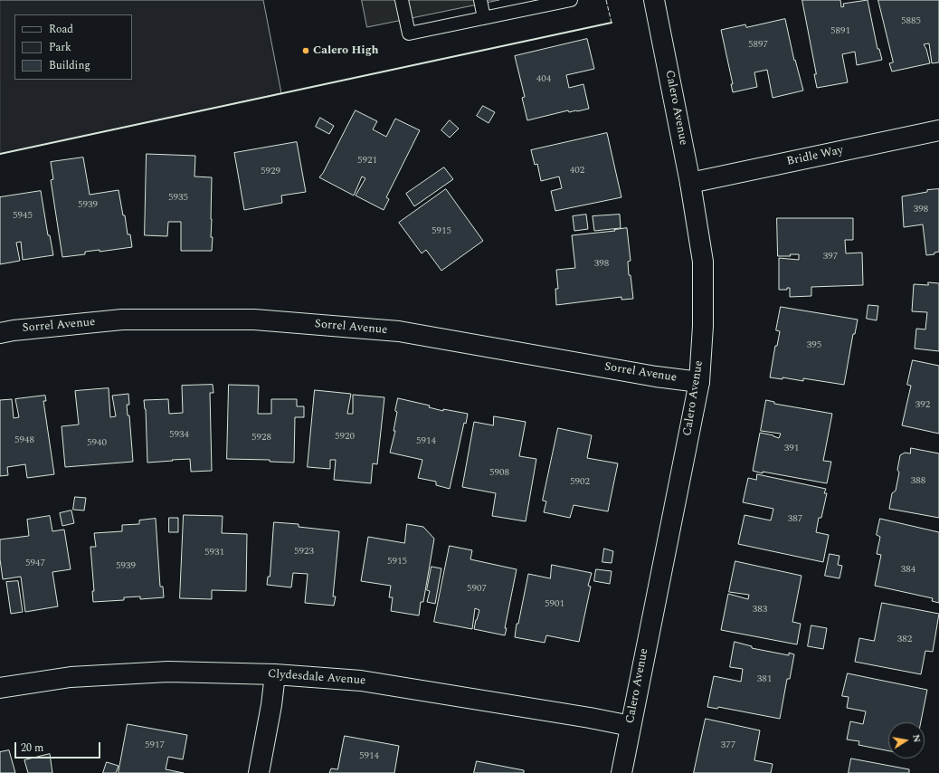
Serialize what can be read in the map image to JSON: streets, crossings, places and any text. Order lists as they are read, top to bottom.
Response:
{
  "streets": {
    "street": [
      "Calero Avenue",
      "Bridle Way",
      "Sorrel Avenue",
      "Clydesdale Avenue"
    ]
  },
  "crossings": [
    ["Calero Avenue", "Bridle Way"],
    ["Calero Avenue", "Sorrel Avenue"],
    ["Calero Avenue", "Clydesdale Avenue"]
  ],
  "places": ["Calero High"],
  "house_numbers": [
    "5885",
    "5891",
    "5897",
    "404",
    "5921",
    "402",
    "5929",
    "5935",
    "5939",
    "398",
    "5945",
    "5915",
    "397",
    "398",
    "395",
    "392",
    "5934",
    "5920",
    "5928",
    "5948",
    "5914",
    "5940",
    "391",
    "5908",
    "388",
    "5902",
    "387",
    "5923",
    "5931",
    "5915",
    "5947",
    "5939",
    "384",
    "5907",
    "5901",
    "383",
    "382",
    "381",
    "5917",
    "377",
    "5914"
  ],
  "legend": ["Road", "Park", "Building"],
  "scale_bar": "20 m",
  "north": "right"
}
